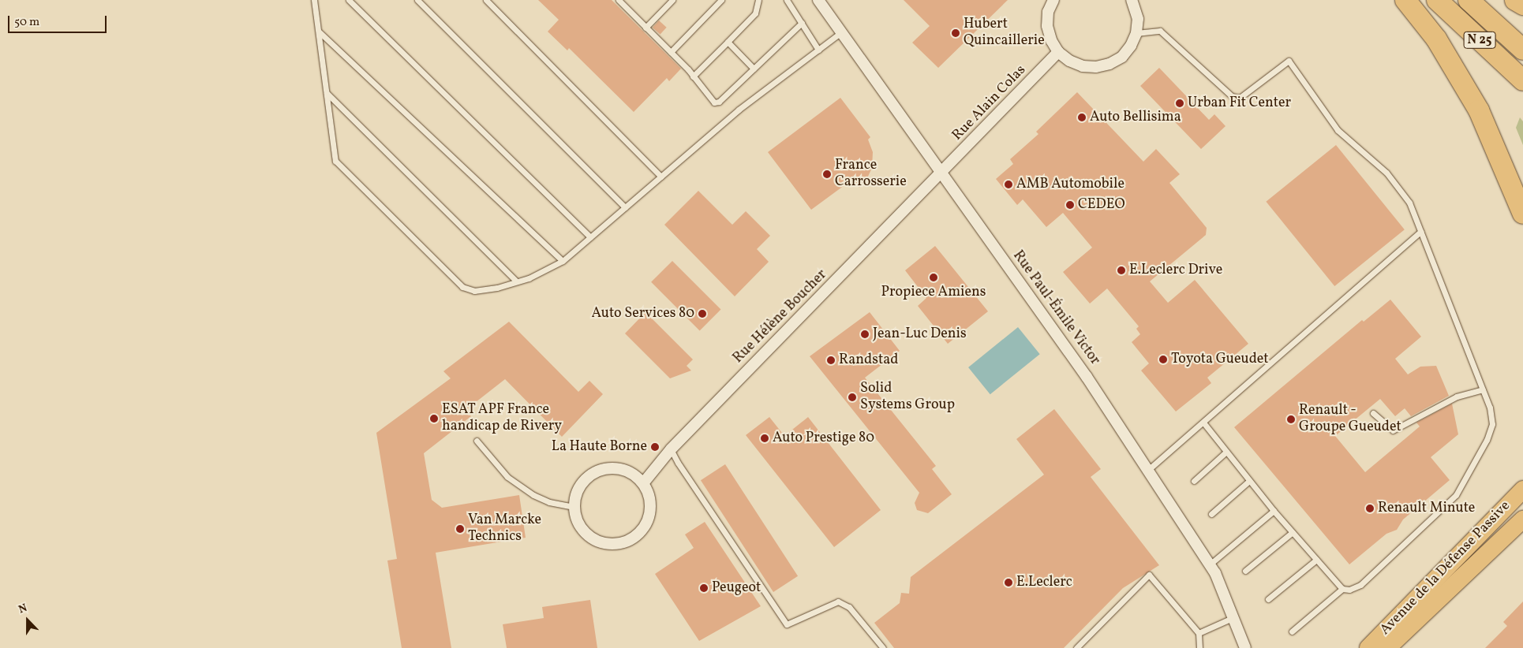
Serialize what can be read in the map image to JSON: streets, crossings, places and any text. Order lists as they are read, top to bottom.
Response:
{
  "streets": {
    "highway": ["N 25"],
    "main road": ["Avenue de la Défense Passive"],
    "street": ["Rue Alain Colas", "Rue Paul-Émile Victor", "Rue Hélène Boucher"]
  },
  "crossings": [
    ["Rue Alain Colas", "Rue Paul-Émile Victor"],
    ["Rue Alain Colas", "Rue Hélène Boucher"],
    ["Rue Paul-Émile Victor", "Rue Hélène Boucher"]
  ],
  "places": [
    "Hubert Quincaillerie",
    "Urban Fit Center",
    "Auto Bellisima",
    "France Carrosserie",
    "AMB Automobile",
    "CEDEO",
    "E.Leclerc Drive",
    "Propiece Amiens",
    "Auto Services 80",
    "Jean-Luc Denis",
    "Toyota Gueudet",
    "Randstad",
    "Solid Systems Group",
    "ESAT APF France handicap de Rivery",
    "Renault - Groupe Gueudet",
    "Auto Prestige 80",
    "La Haute Borne",
    "Renault Minute",
    "Van Marcke Technics",
    "E.Leclerc",
    "Peugeot"
  ],
  "scale_bar": "50 m",
  "north": "top"
}
